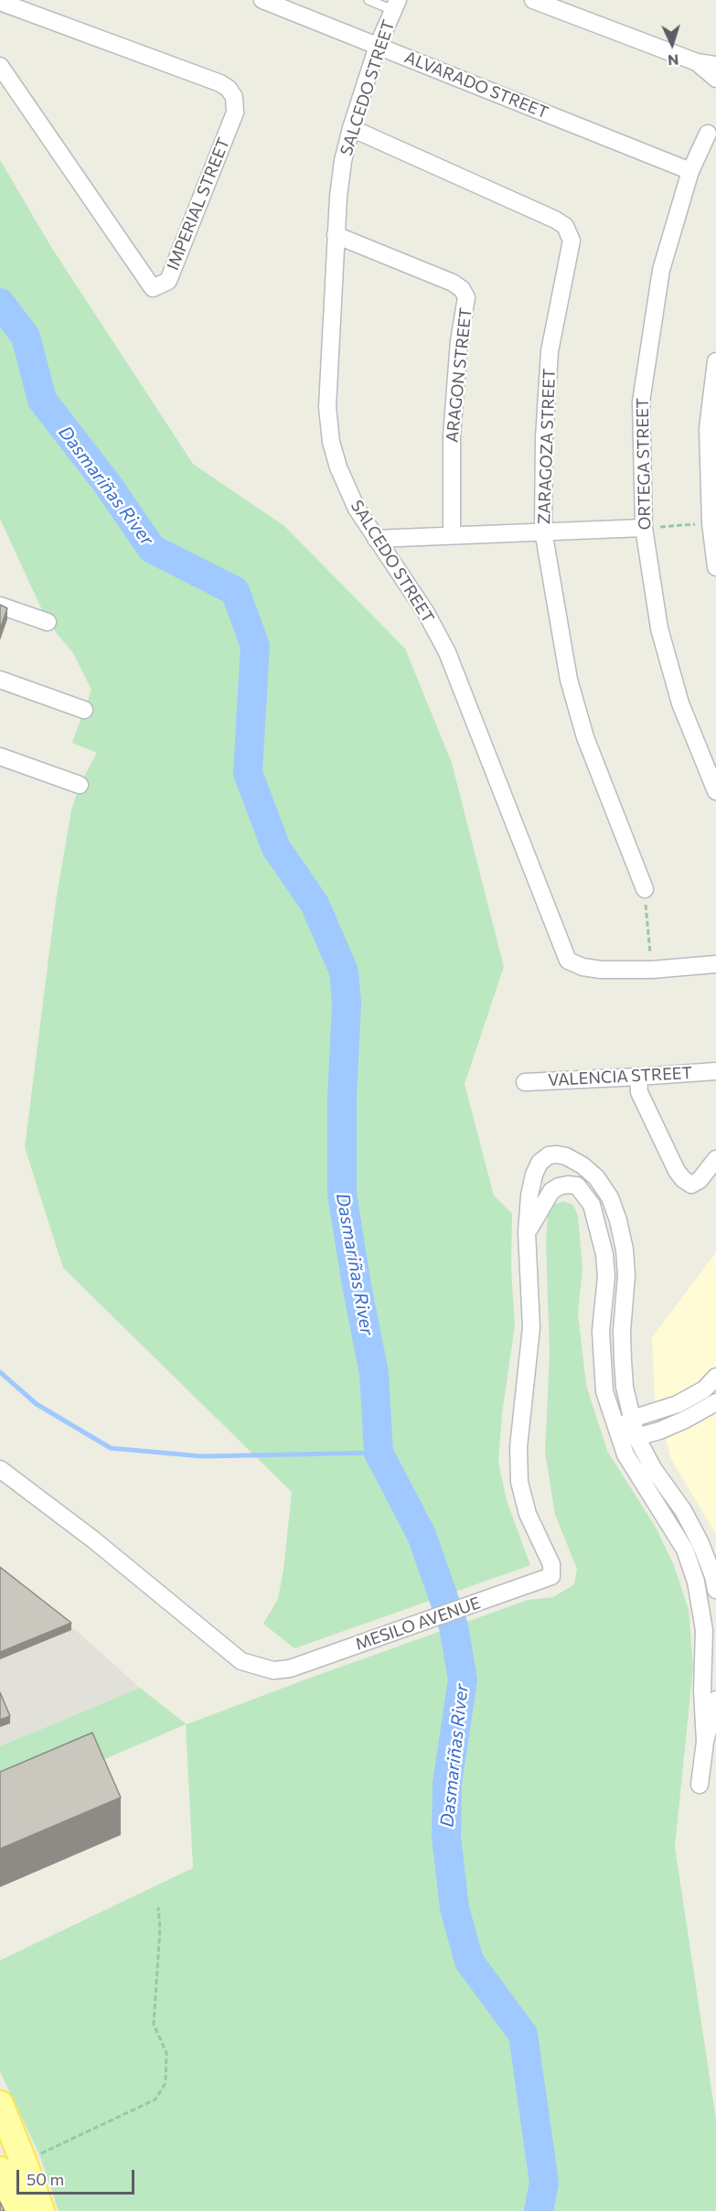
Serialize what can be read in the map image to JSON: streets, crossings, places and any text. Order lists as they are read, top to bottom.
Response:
{
  "streets": {
    "street": [
      "ALVARADO STREET",
      "SALCEDO STREET",
      "IMPERIAL STREET",
      "ARAGON STREET",
      "ZARAGOZA STREET",
      "ORTEGA STREET",
      "VALENCIA STREET",
      "MESILO AVENUE"
    ]
  },
  "crossings": [
    ["ALVARADO STREET", "SALCEDO STREET"],
    ["ALVARADO STREET", "ORTEGA STREET"],
    ["SALCEDO STREET", "ARAGON STREET"],
    ["SALCEDO STREET", "ZARAGOZA STREET"]
  ],
  "water": ["Dasmariñas River"],
  "scale_bar": "50 m",
  "north": "bottom"
}
